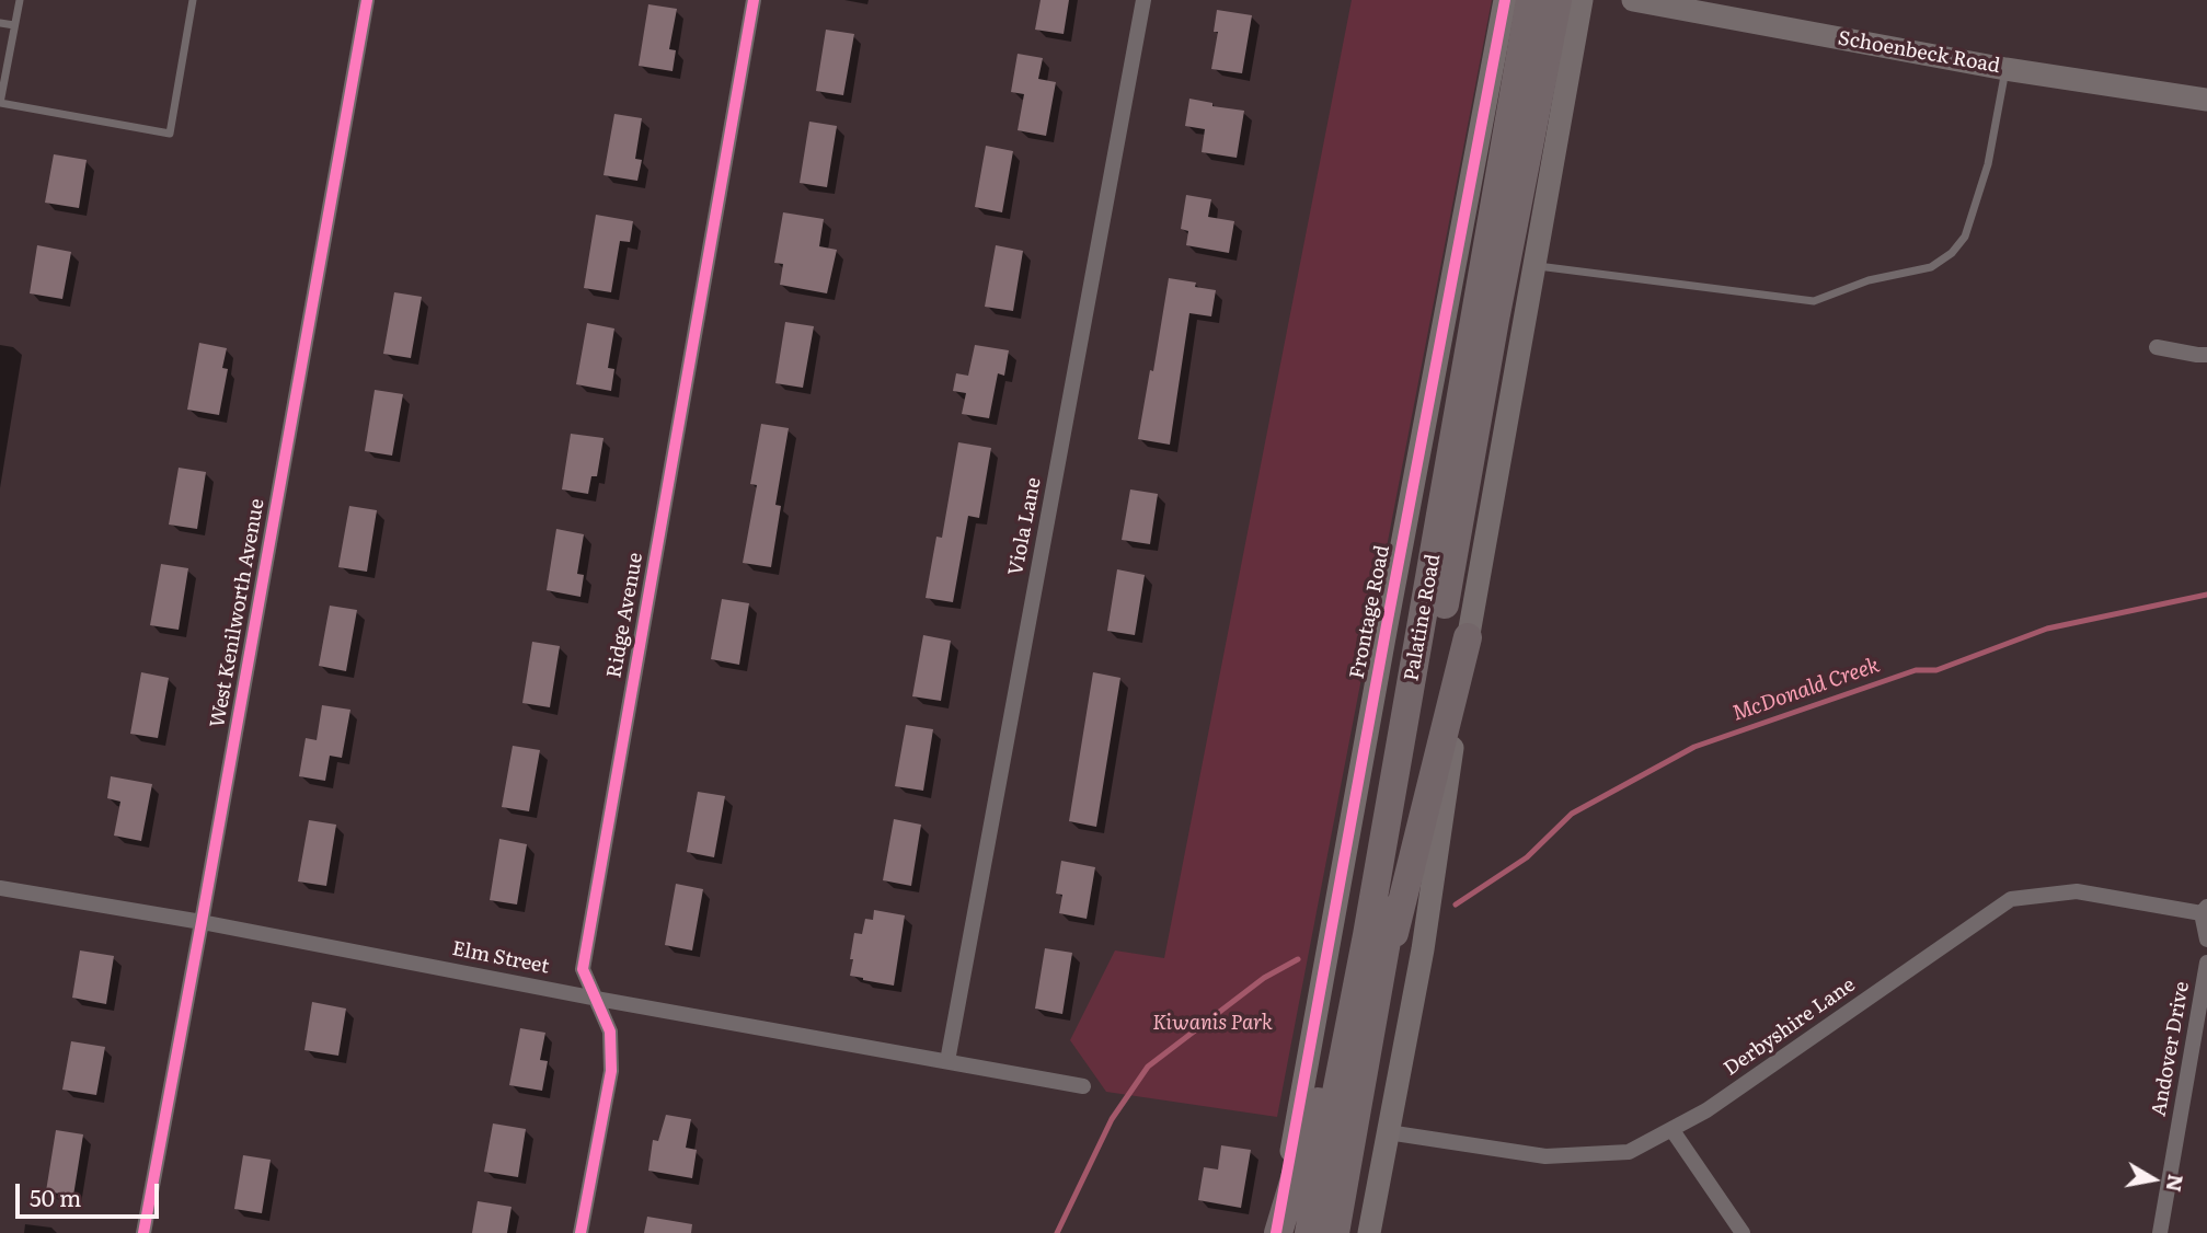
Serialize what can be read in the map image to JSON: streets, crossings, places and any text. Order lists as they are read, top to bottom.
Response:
{
  "streets": {
    "highway": ["Palatine Road"],
    "street": [
      "Schoenbeck Road",
      "Viola Lane",
      "Frontage Road",
      "West Kenilworth Avenue",
      "Ridge Avenue",
      "Elm Street",
      "Derbyshire Lane",
      "Andover Drive"
    ]
  },
  "crossings": [
    ["Viola Lane", "Elm Street"],
    ["West Kenilworth Avenue", "Elm Street"],
    ["Ridge Avenue", "Elm Street"]
  ],
  "water": ["McDonald Creek"],
  "parks": ["Kiwanis Park"],
  "scale_bar": "50 m",
  "north": "right"
}
